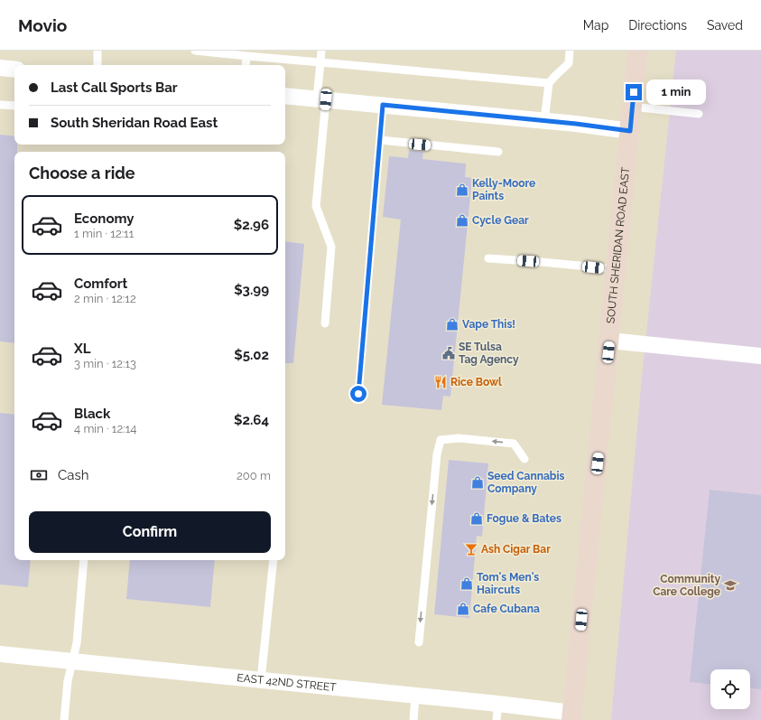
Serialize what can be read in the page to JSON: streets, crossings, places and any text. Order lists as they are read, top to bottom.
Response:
{
  "streets": {
    "main road": ["SOUTH SHERIDAN ROAD EAST"],
    "street": ["EAST 42ND STREET"]
  },
  "crossings": [
    ["SOUTH SHERIDAN ROAD EAST", "EAST 42ND STREET"]
  ],
  "places": {
    "shop": [
      "Kelly-Moore Paints",
      "Cycle Gear",
      "Vape This!",
      "Seed Cannabis Company",
      "Fogue & Bates",
      "Tom's Men's Haircuts",
      "Cafe Cubana"
    ],
    "public building": ["SE Tulsa Tag Agency"],
    "restaurant": ["Rice Bowl"],
    "bar": ["Ash Cigar Bar"],
    "school or university": ["Community Care College"]
  },
  "page": {
    "header": "Movio",
    "nav": ["Map", "Directions", "Saved"],
    "banner": ["Last Call Sports Bar", "South Sheridan Road East"],
    "bubble": "1 min",
    "heading": "Choose a ride",
    "list": [
      {
        "name": "Economy",
        "note": "1 min · 12:11",
        "value": "$2.96"
      },
      {
        "name": "Comfort",
        "note": "2 min · 12:12",
        "value": "$3.99"
      },
      {
        "name": "XL",
        "note": "3 min · 12:13",
        "value": "$5.02"
      },
      {
        "name": "Black",
        "note": "4 min · 12:14",
        "value": "$2.64"
      }
    ],
    "pay": ["Cash", "200 m"],
    "buttons": "Confirm"
  }
}
